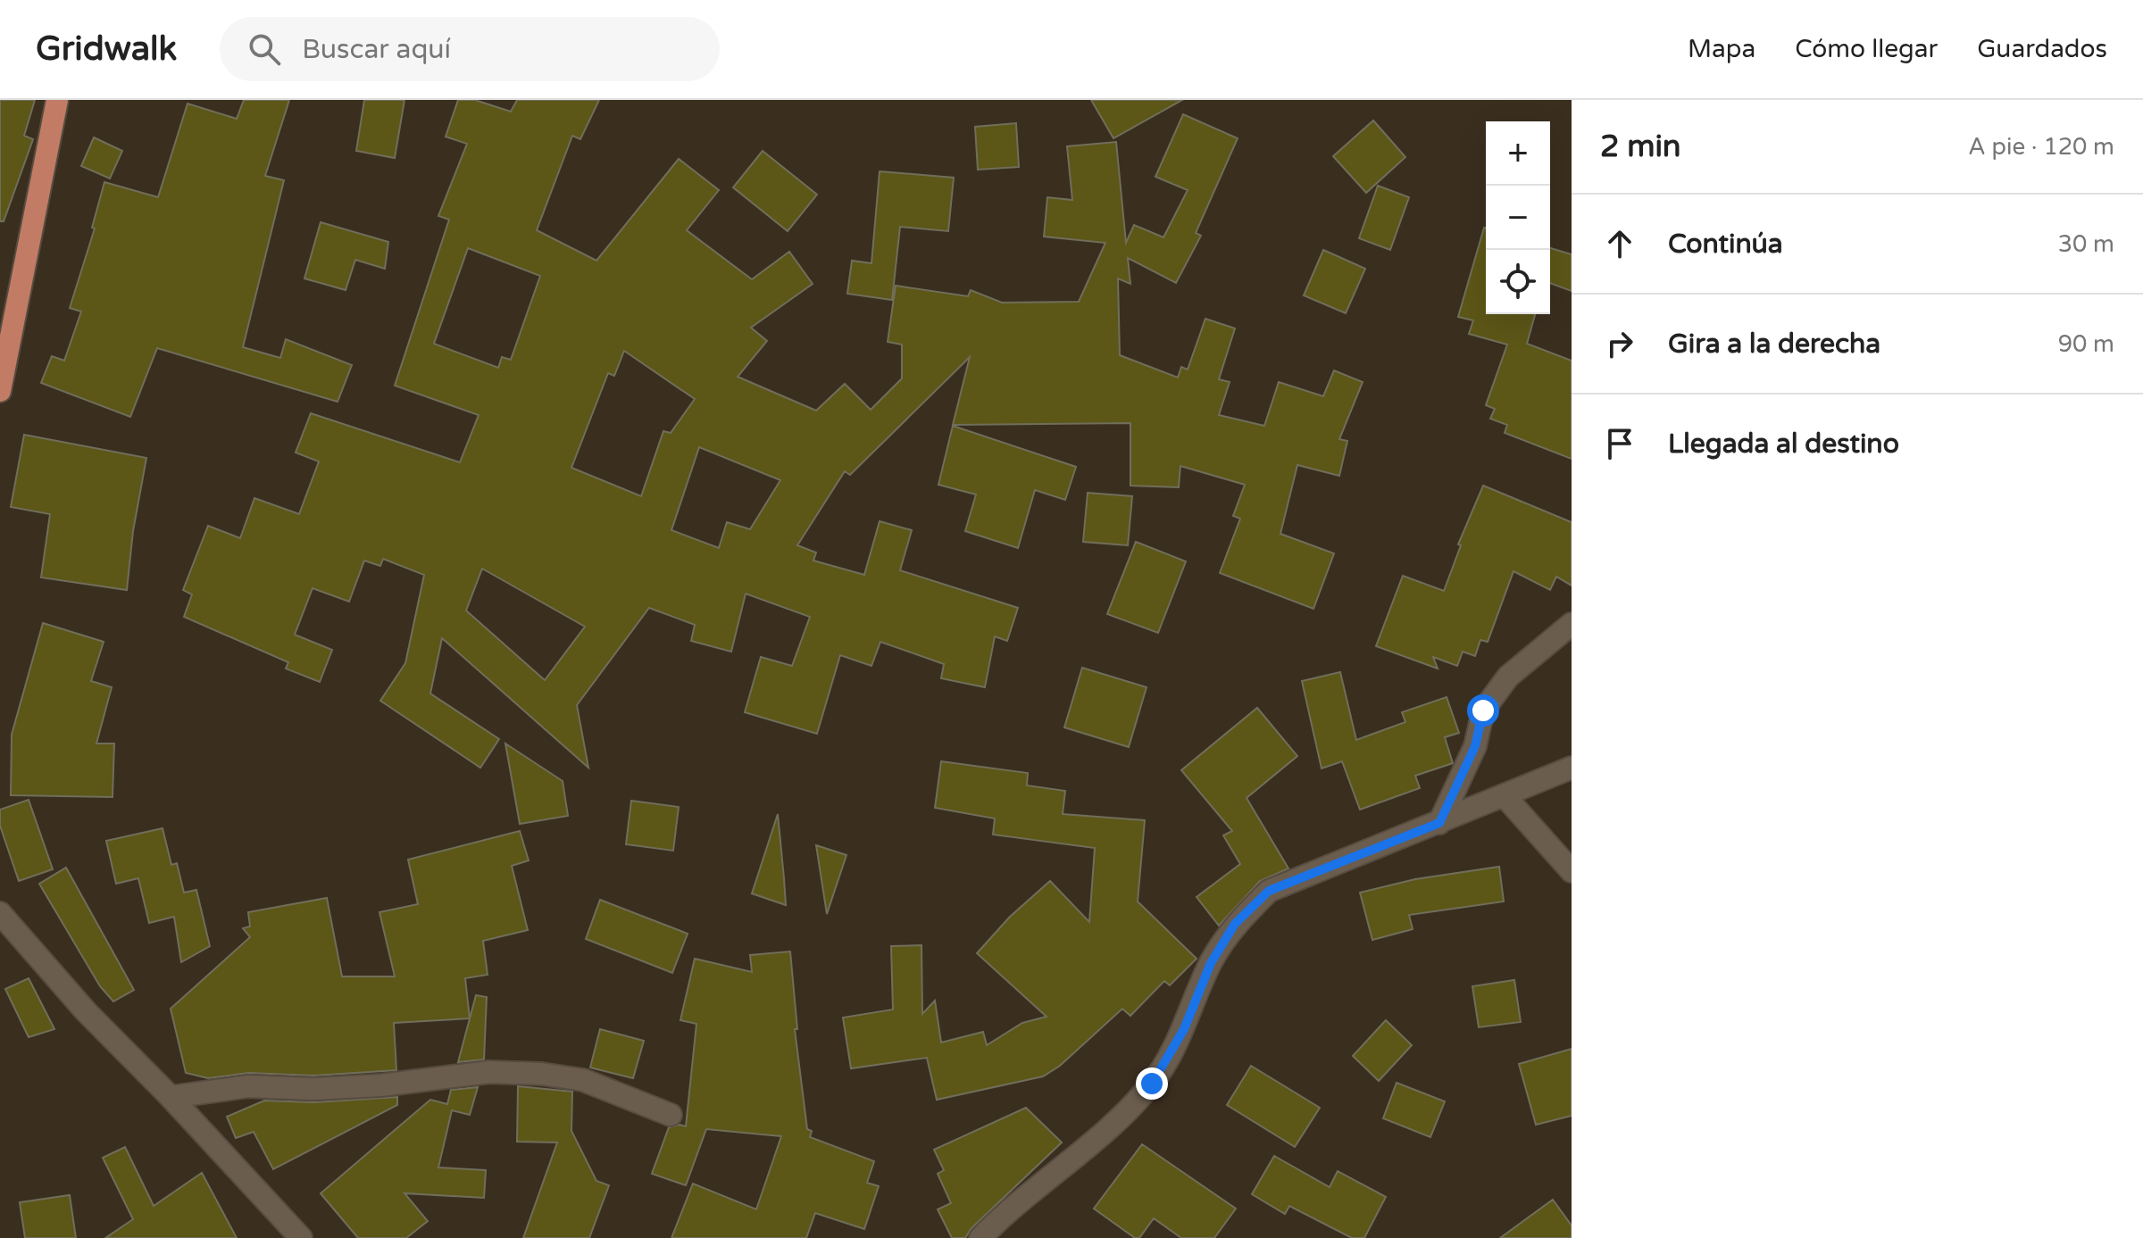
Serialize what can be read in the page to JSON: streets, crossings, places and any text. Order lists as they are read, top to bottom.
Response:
{
  "page": {
    "header": "Gridwalk",
    "search": "Buscar aquí",
    "nav": ["Mapa", "Cómo llegar", "Guardados"],
    "heading": ["2 min", "A pie · 120 m"],
    "map_buttons": ["+", "−"],
    "list": [
      ["Continúa", "30 m"],
      ["Gira a la derecha", "90 m"],
      "Llegada al destino"
    ]
  }
}
